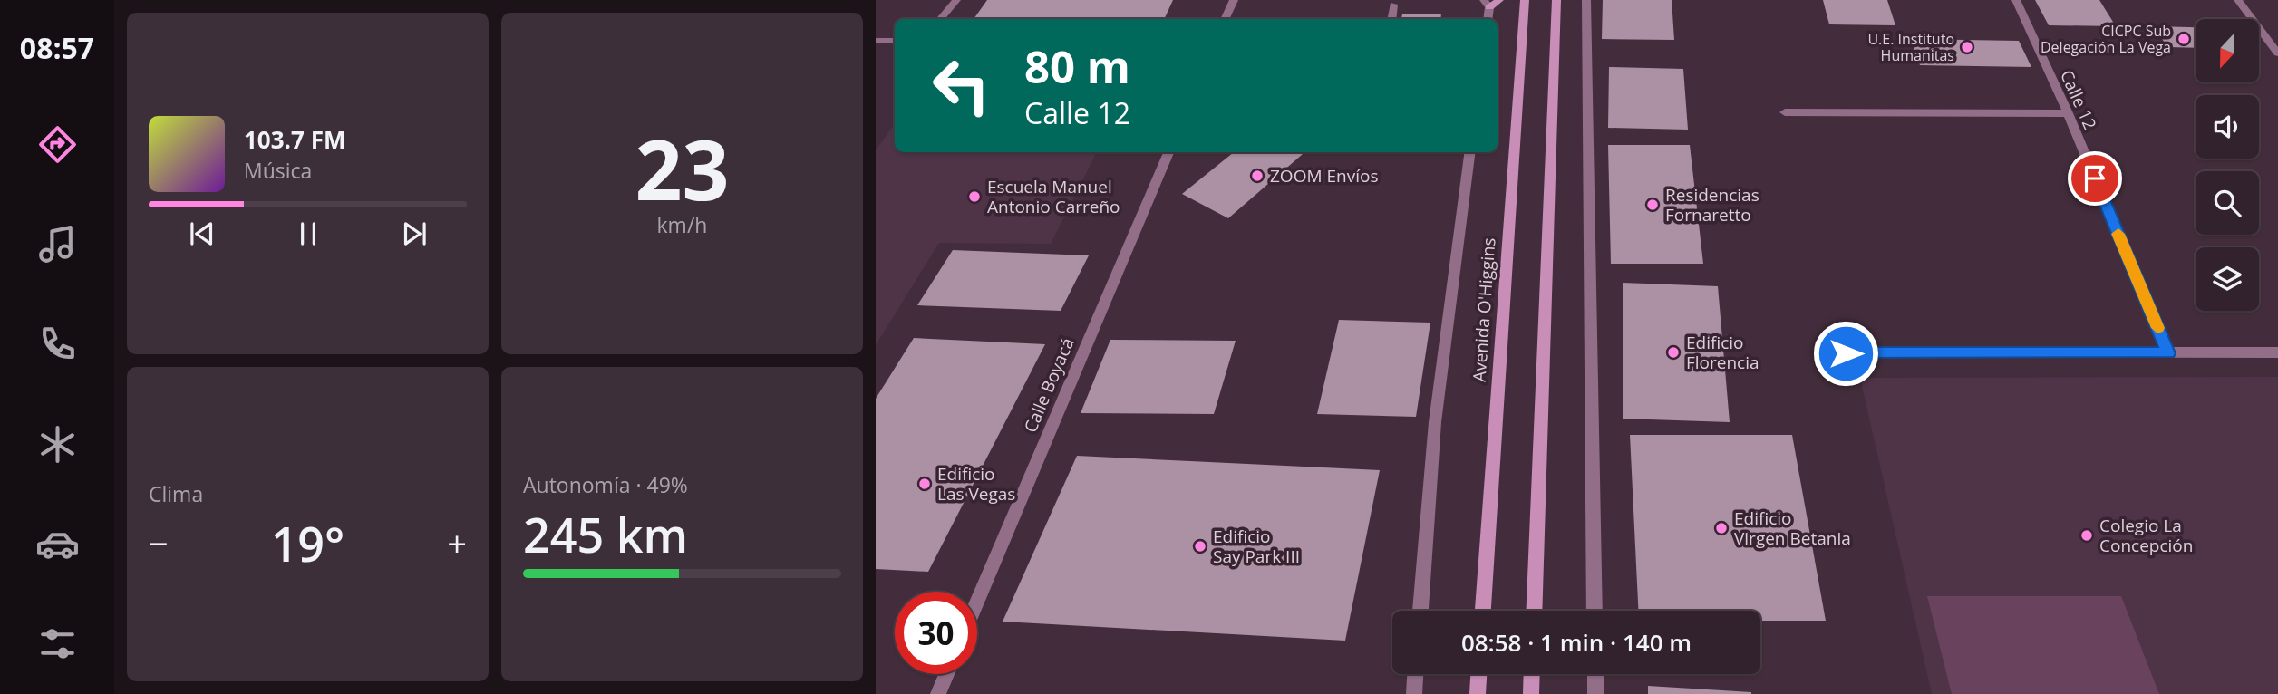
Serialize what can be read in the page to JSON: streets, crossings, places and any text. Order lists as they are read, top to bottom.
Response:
{
  "streets": {
    "main road": ["Avenida O'Higgins"],
    "street": ["Calle 12", "Calle Boyacá"]
  },
  "places": [
    "CICPC Sub Delegación La Vega",
    "U.E. Instituto Humanitas",
    "ZOOM Envíos",
    "Escuela Manuel Antonio Carreño",
    "Residencias Fornaretto",
    "Edificio Florencia",
    "Edificio Las Vegas",
    "Edificio Virgen Betania",
    "Colegio La Concepción",
    "Edificio Say Park III"
  ],
  "north": "bottom",
  "page": {
    "tabs": "08:57",
    "tile": [
      ["23", "km/h"],
      "Clima",
      ["Autonomía · 49%", "245 km"]
    ],
    "turn": ["80 m", "Calle 12"],
    "song": ["103.7 FM", "Música"],
    "heat": ["−", "19°", "+"],
    "limit": "30",
    "trip": "08:58 · 1 min · 140 m"
  }
}
